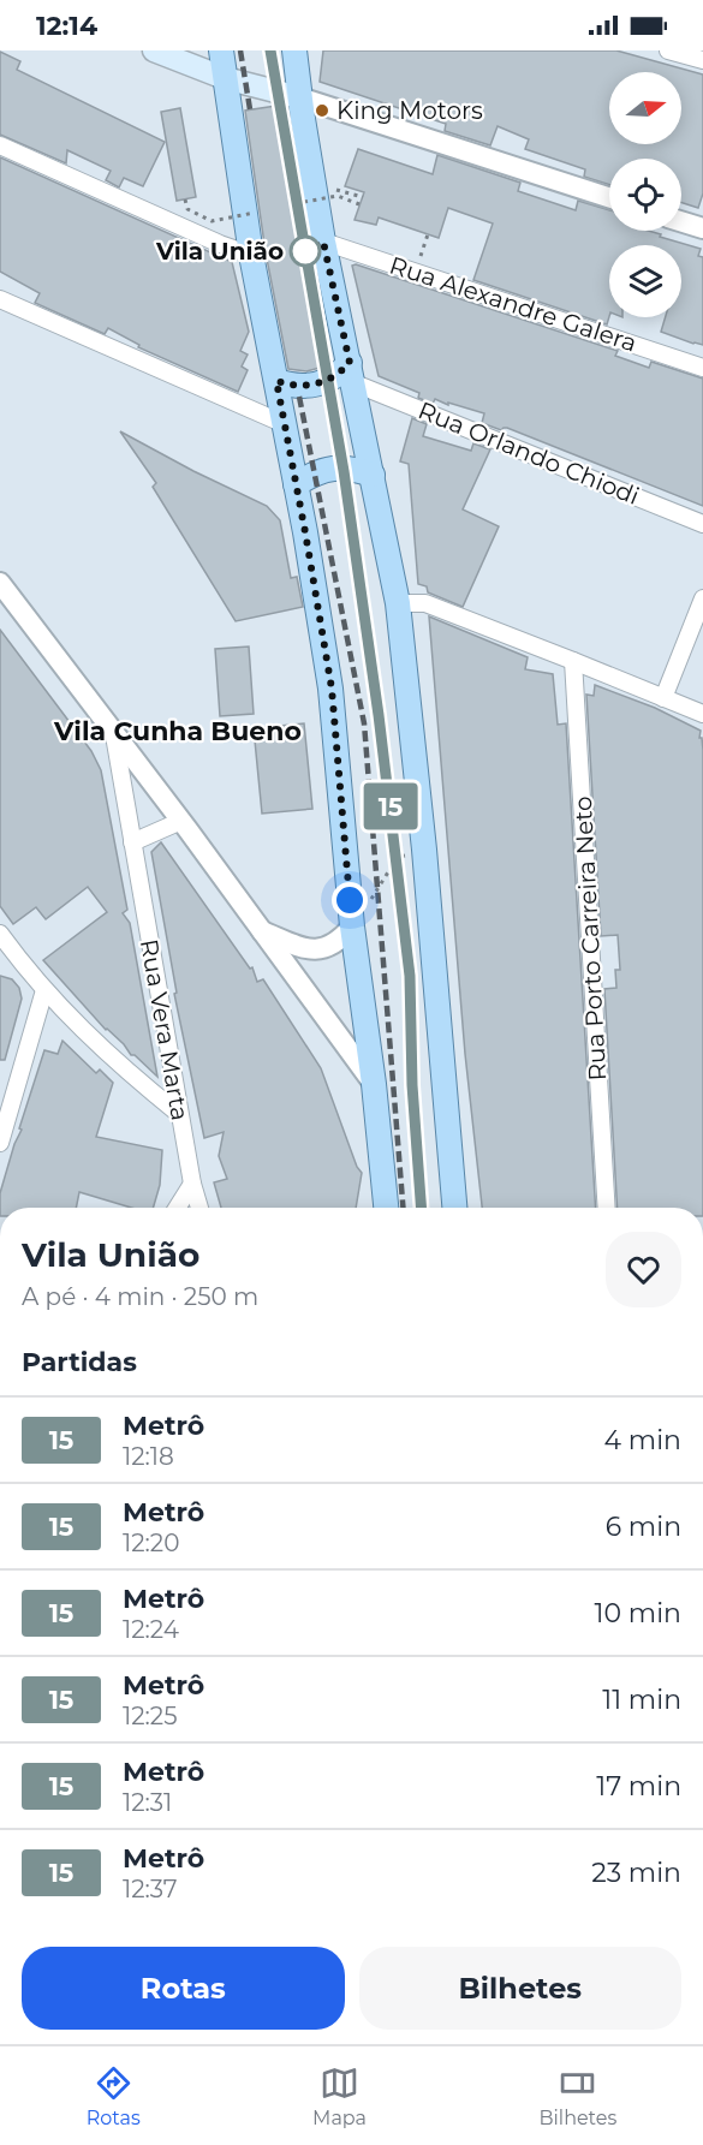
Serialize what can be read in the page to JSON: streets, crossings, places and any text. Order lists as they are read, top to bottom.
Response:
{
  "streets": {
    "street": [
      "Rua Alexandre Galera",
      "Rua Orlando Chiodi",
      "Rua Porto Carreira Neto",
      "Rua Vera Marta"
    ]
  },
  "districts": ["Vila Cunha Bueno"],
  "places": ["King Motors", "Vila União"],
  "lines": ["metro line 15"],
  "north": "right",
  "page": {
    "status": "12:14",
    "on_map": "15",
    "heading": [
      ["Vila União", "A pé · 4 min · 250 m"],
      "Partidas"
    ],
    "list": [
      {
        "mark": "15",
        "name": "Metrô",
        "note": "12:18",
        "value": "4 min"
      },
      {
        "mark": "15",
        "name": "Metrô",
        "note": "12:20",
        "value": "6 min"
      },
      {
        "mark": "15",
        "name": "Metrô",
        "note": "12:24",
        "value": "10 min"
      },
      {
        "mark": "15",
        "name": "Metrô",
        "note": "12:25",
        "value": "11 min"
      },
      {
        "mark": "15",
        "name": "Metrô",
        "note": "12:31",
        "value": "17 min"
      },
      {
        "mark": "15",
        "name": "Metrô",
        "note": "12:37",
        "value": "23 min"
      }
    ],
    "buttons": ["Rotas", "Bilhetes"],
    "tabs": ["Rotas", "Mapa", "Bilhetes"]
  }
}
